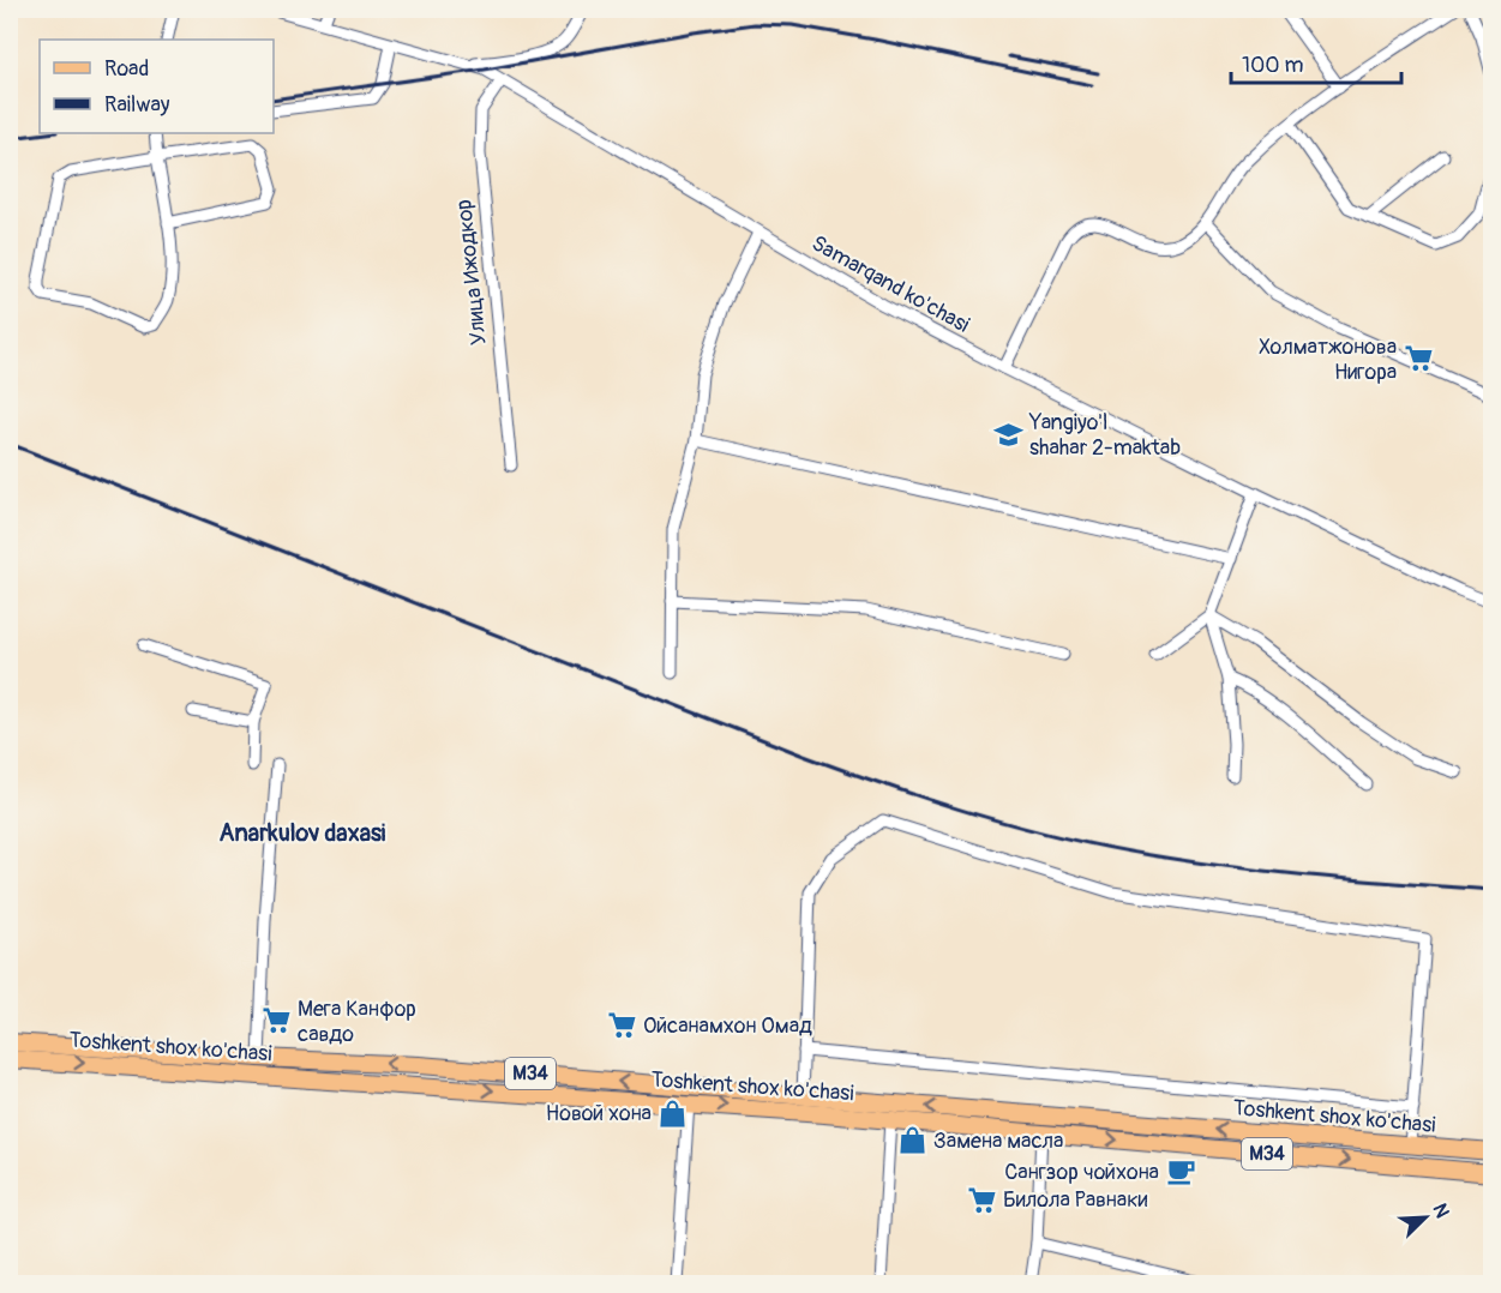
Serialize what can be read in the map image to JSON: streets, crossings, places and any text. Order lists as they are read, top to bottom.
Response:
{
  "streets": {
    "main road": ["Toshkent shox ko'chasi", "M34"],
    "street": ["Улица Ижодкор", "Samarqand ko'chasi"]
  },
  "crossings": [
    ["Улица Ижодкор", "Samarqand ko'chasi"]
  ],
  "districts": ["Anarkulov daxasi"],
  "places": {
    "supermarket": [
      "Холматжонова Нигора",
      "Мега Канфор савдо",
      "Ойсанамхон Омад",
      "Билола Равнаки"
    ],
    "school or university": ["Yangiyo'l shahar 2-maktab"],
    "shop": ["Новой хона", "Замена масла"],
    "cafe": ["Сангзор чойхона"]
  },
  "legend": ["Road", "Railway"],
  "scale_bar": "100 m",
  "north": "top right"
}
